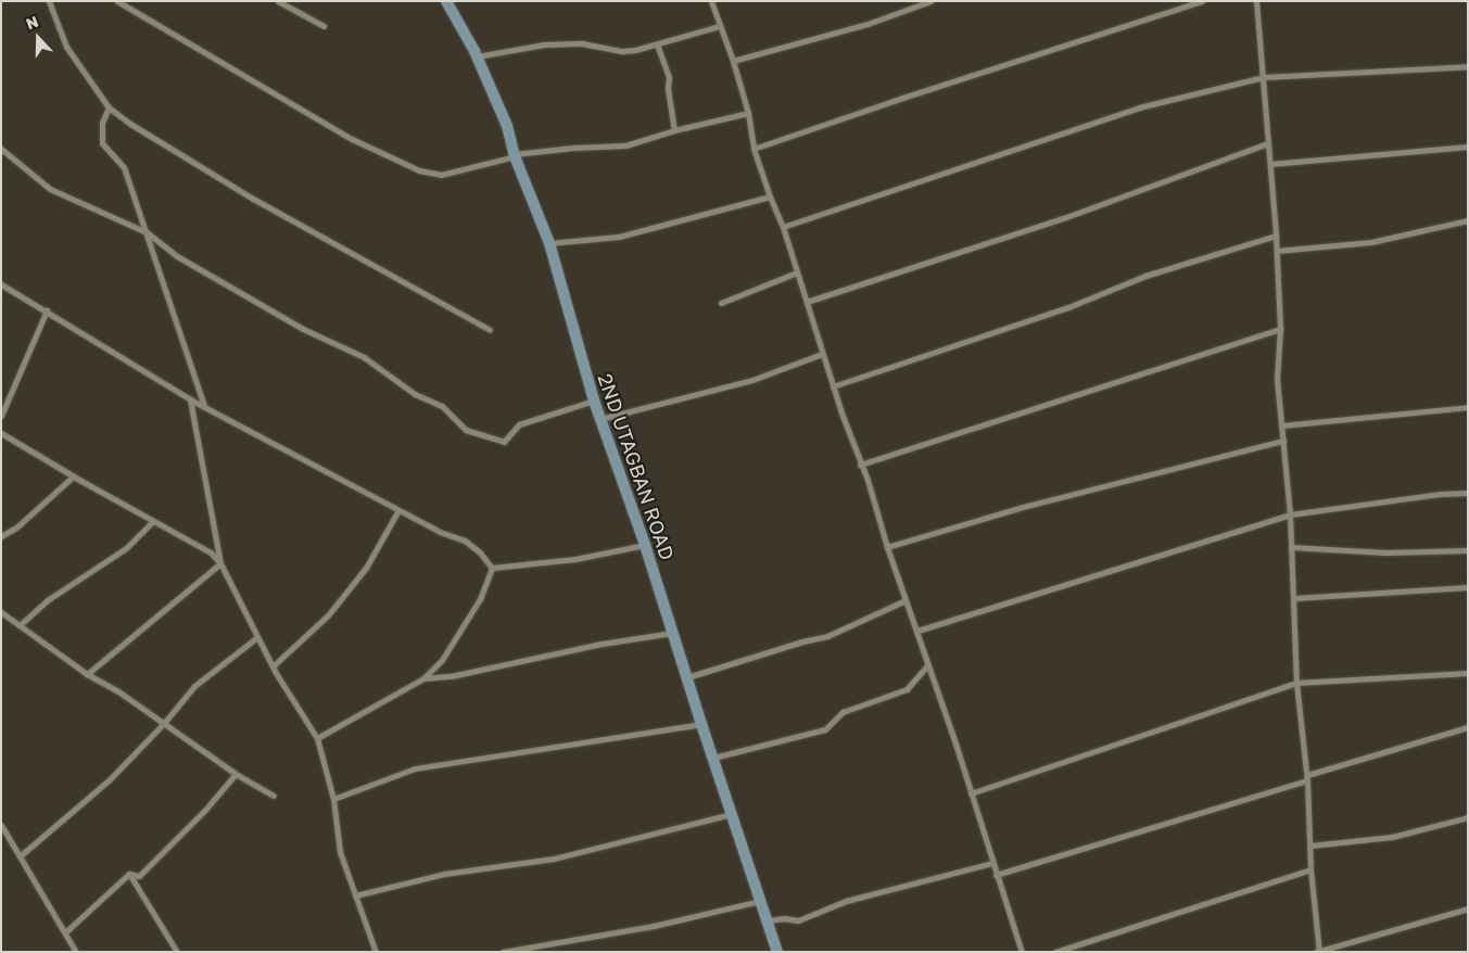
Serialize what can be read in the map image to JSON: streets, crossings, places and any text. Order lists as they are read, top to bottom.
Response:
{
  "streets": {
    "street": ["2ND UTAGBAN ROAD"]
  },
  "north": "top"
}
